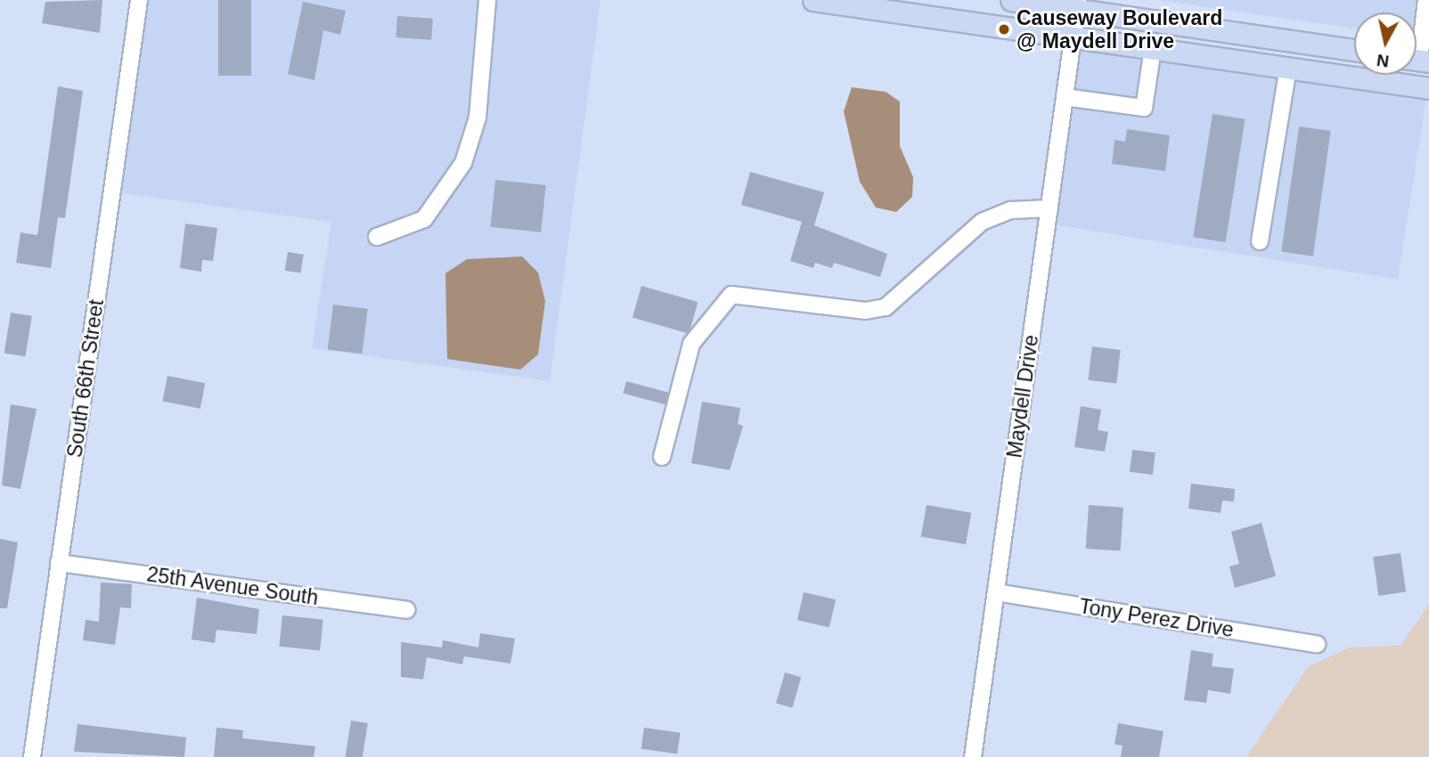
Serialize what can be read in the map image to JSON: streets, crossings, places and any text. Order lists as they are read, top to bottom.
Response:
{
  "streets": {
    "street": [
      "South 66th Street",
      "Maydell Drive",
      "25th Avenue South",
      "Tony Perez Drive"
    ]
  },
  "crossings": [
    ["South 66th Street", "25th Avenue South"],
    ["Maydell Drive", "Tony Perez Drive"]
  ],
  "places": ["Causeway Boulevard @ Maydell Drive"],
  "north": "bottom"
}
